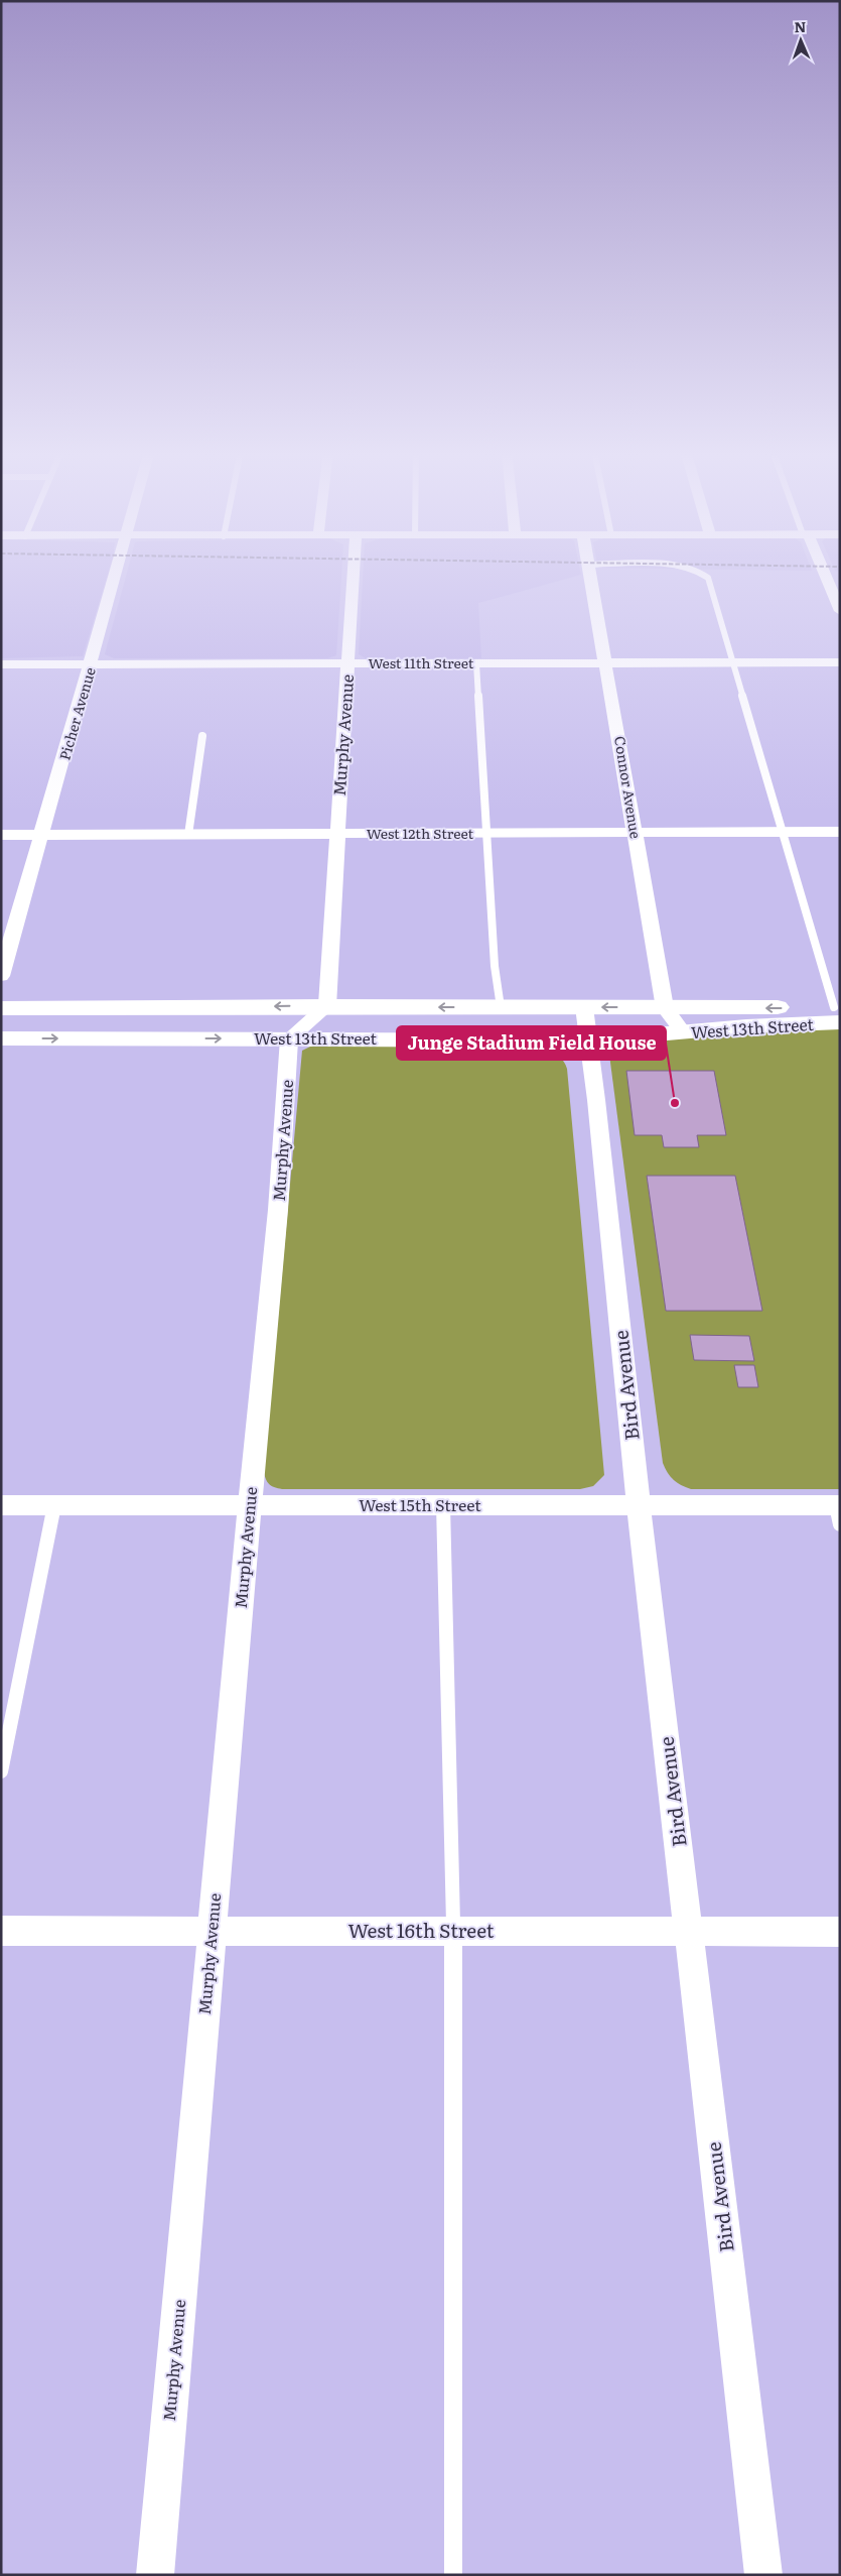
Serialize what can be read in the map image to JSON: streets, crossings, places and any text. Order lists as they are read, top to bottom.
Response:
{
  "streets": {
    "street": [
      "West 11th Street",
      "Picher Avenue",
      "Murphy Avenue",
      "Connor Avenue",
      "West 12th Street",
      "West 13th Street",
      "Bird Avenue",
      "West 15th Street",
      "West 16th Street"
    ]
  },
  "crossings": [
    ["West 11th Street", "Picher Avenue"],
    ["West 11th Street", "Murphy Avenue"],
    ["West 11th Street", "Connor Avenue"],
    ["Picher Avenue", "West 12th Street"],
    ["Murphy Avenue", "West 12th Street"],
    ["Murphy Avenue", "West 13th Street"],
    ["Murphy Avenue", "West 15th Street"],
    ["Murphy Avenue", "West 16th Street"],
    ["Connor Avenue", "West 12th Street"],
    ["Connor Avenue", "West 13th Street"],
    ["West 13th Street", "Bird Avenue"],
    ["Bird Avenue", "West 15th Street"],
    ["Bird Avenue", "West 16th Street"]
  ],
  "places": ["Junge Stadium Field House"],
  "north": "top"
}
